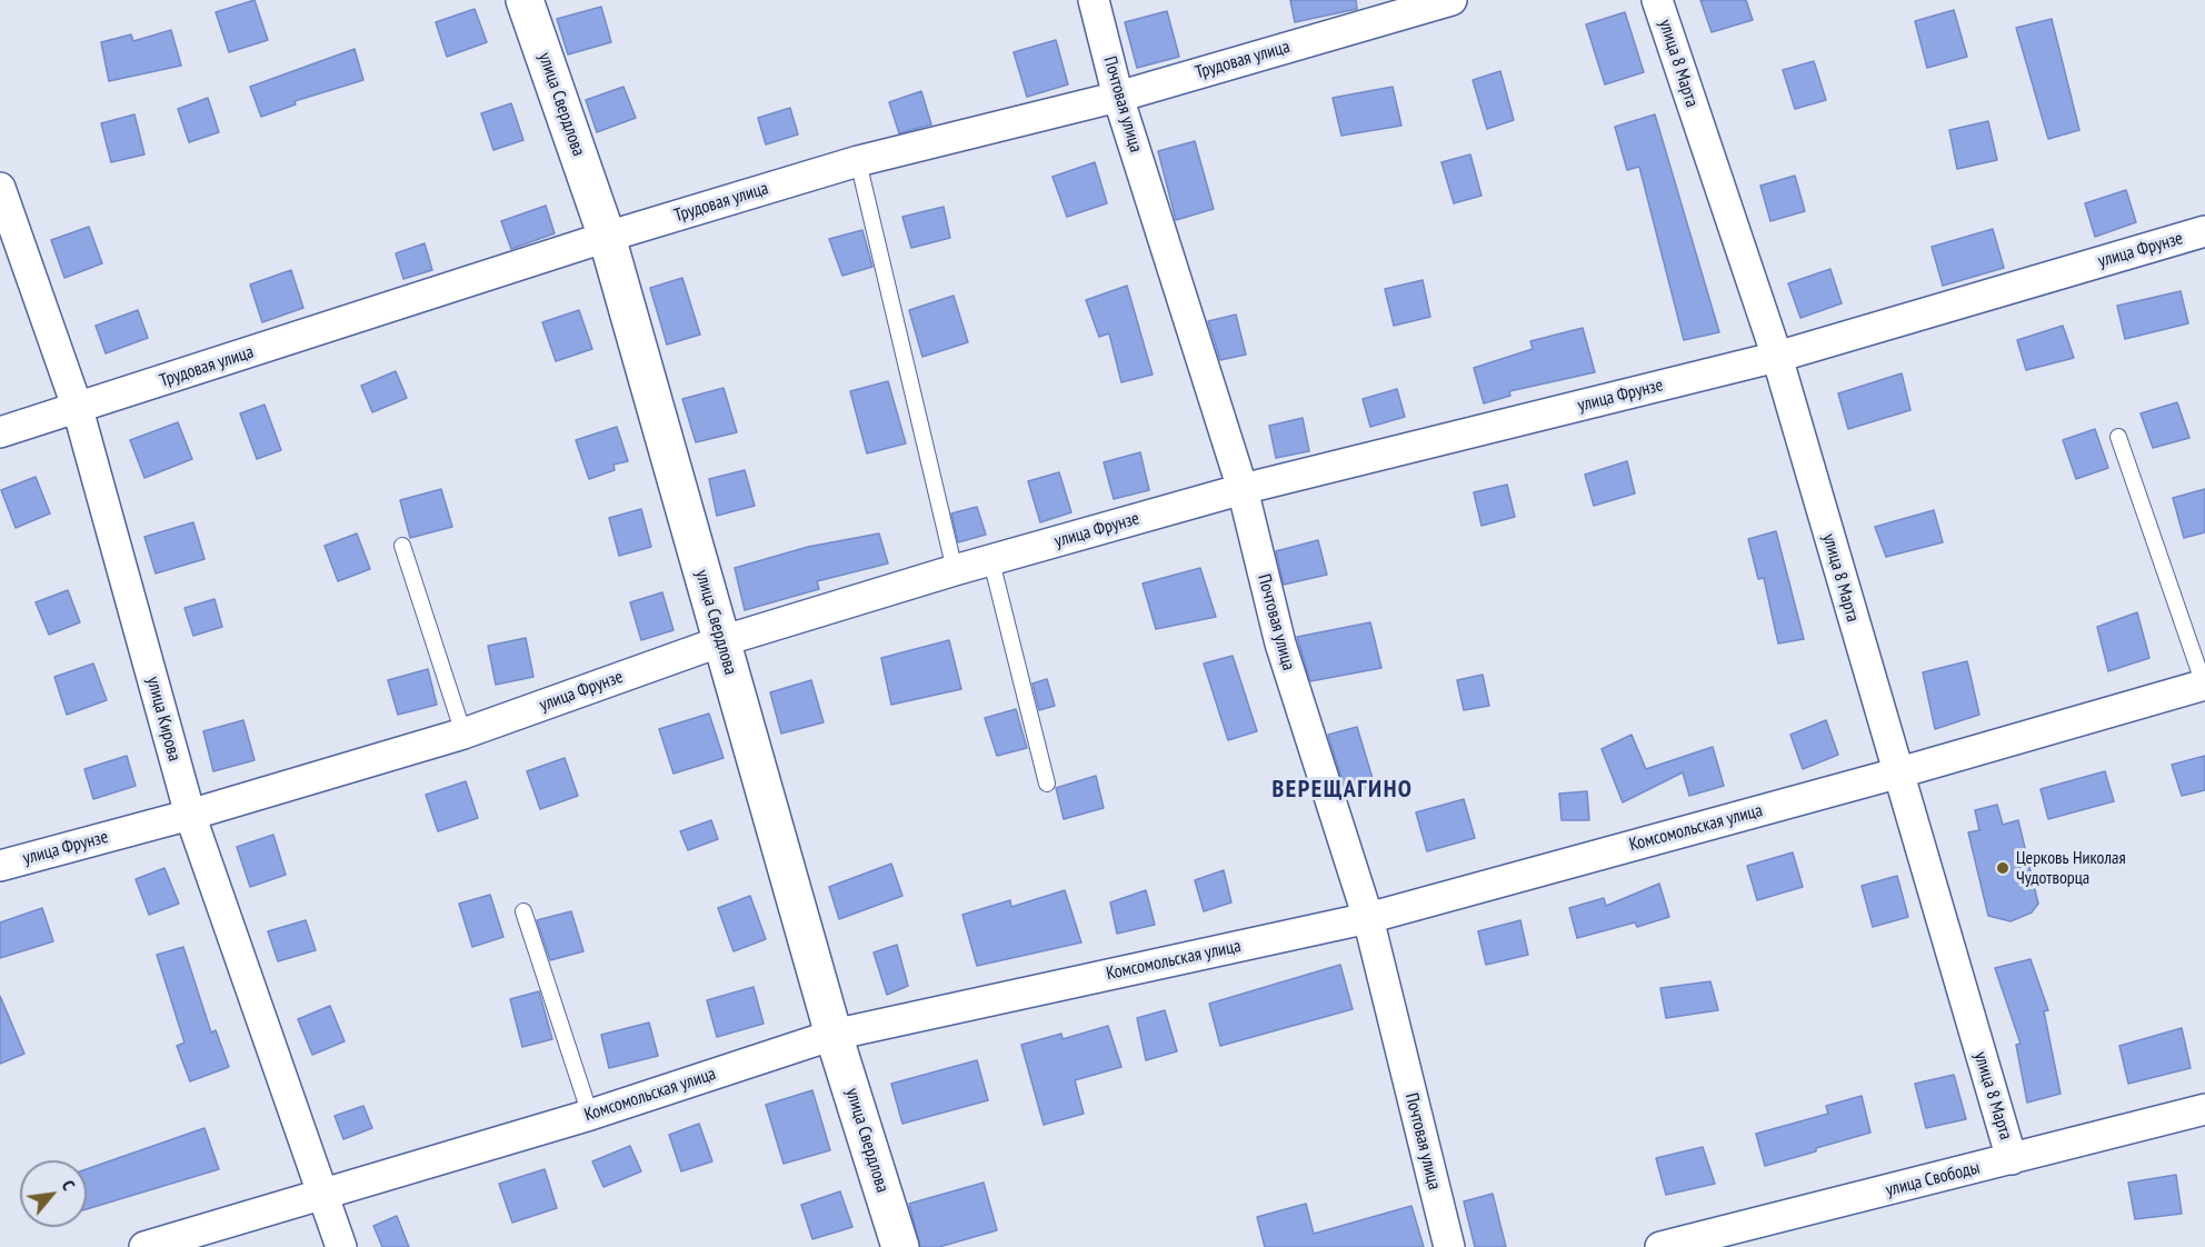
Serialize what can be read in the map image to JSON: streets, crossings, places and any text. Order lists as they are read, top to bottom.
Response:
{
  "streets": {
    "street": [
      "Трудовая улица",
      "улица 8 Марта",
      "улица Свердлова",
      "Почтовая улица",
      "улица Фрунзе",
      "улица Кирова",
      "Комсомольская улица",
      "улица Свободы"
    ]
  },
  "crossings": [
    ["Трудовая улица", "улица Свердлова"],
    ["Трудовая улица", "Почтовая улица"],
    ["Трудовая улица", "улица Кирова"],
    ["улица 8 Марта", "улица Фрунзе"],
    ["улица 8 Марта", "Комсомольская улица"],
    ["улица 8 Марта", "улица Свободы"],
    ["улица Свердлова", "улица Фрунзе"],
    ["улица Свердлова", "Комсомольская улица"],
    ["Почтовая улица", "улица Фрунзе"],
    ["Почтовая улица", "Комсомольская улица"],
    ["улица Фрунзе", "улица Кирова"],
    ["улица Кирова", "Комсомольская улица"]
  ],
  "districts": ["ВЕРЕЩАГИНО"],
  "places": ["Церковь Николая Чудотворца"],
  "north": "top right"
}
